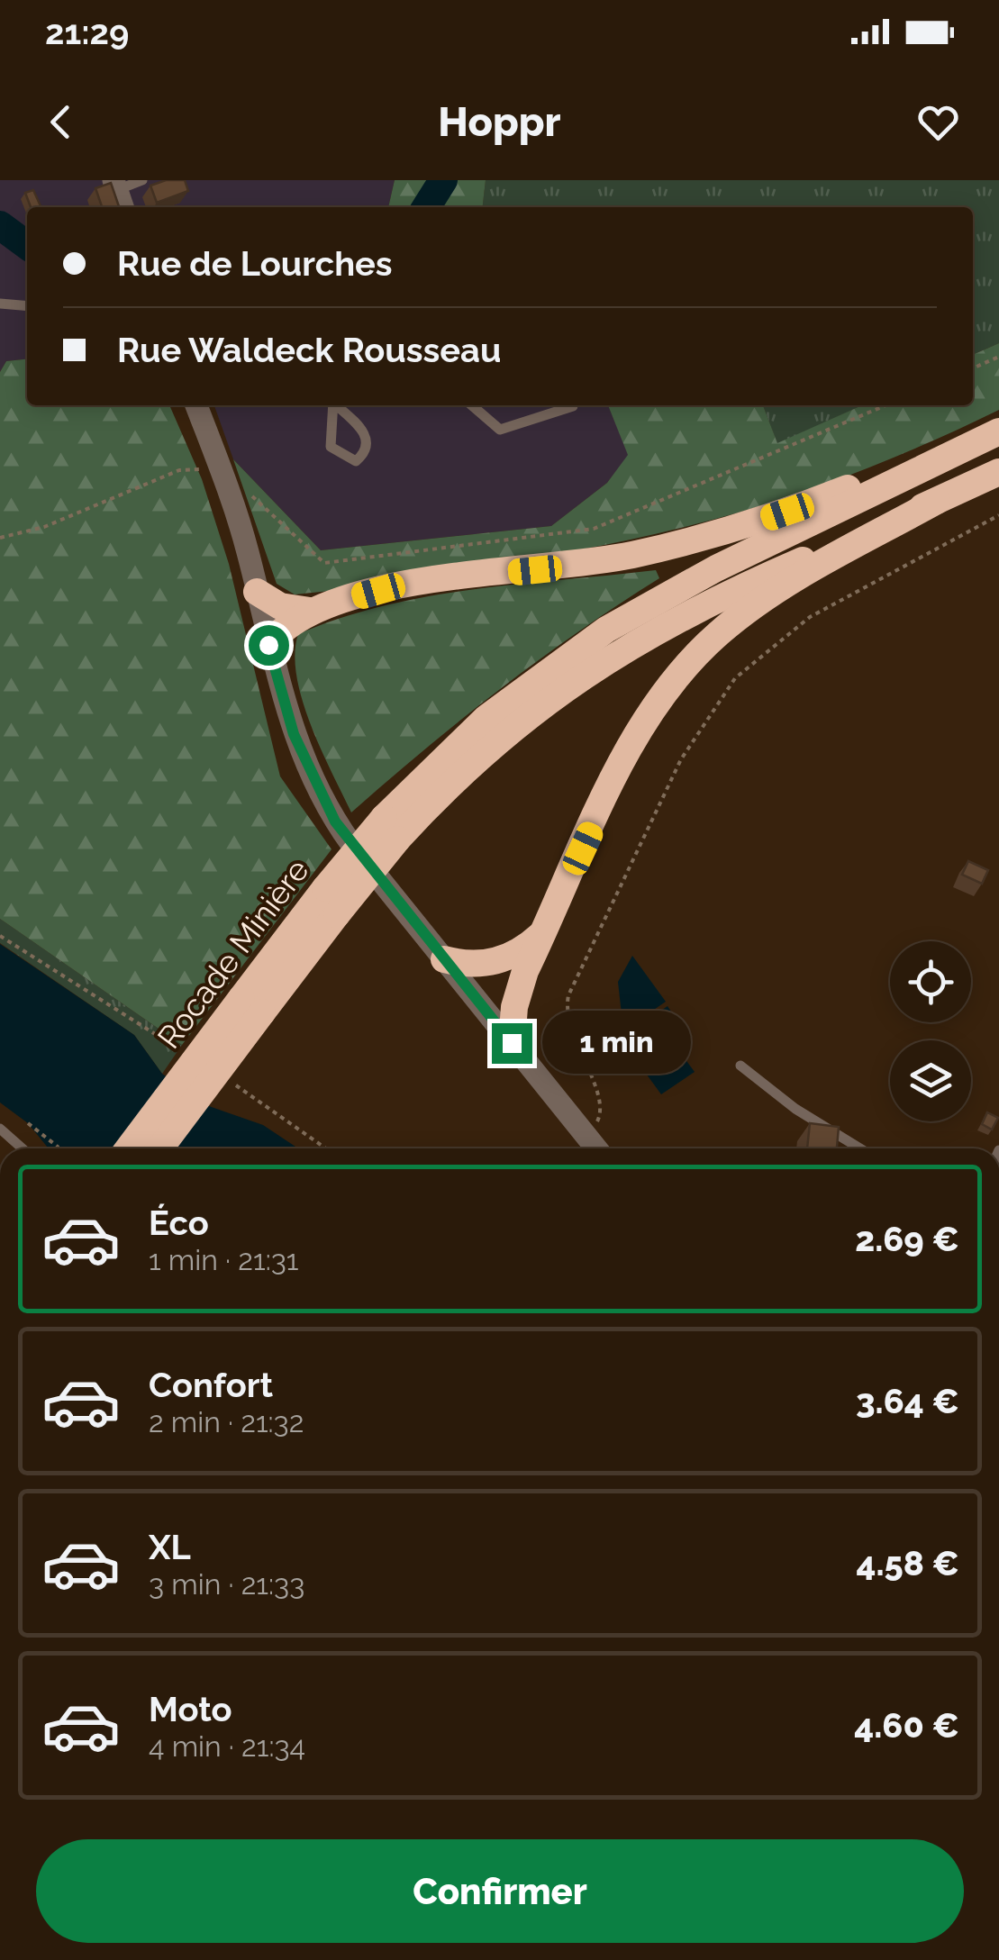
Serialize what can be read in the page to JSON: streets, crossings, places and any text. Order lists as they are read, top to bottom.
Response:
{
  "streets": {
    "highway": ["Rocade Minière"]
  },
  "page": {
    "status": "21:29",
    "header": "Hoppr",
    "banner": ["Rue de Lourches", "Rue Waldeck Rousseau"],
    "bubble": "1 min",
    "list": [
      {
        "name": "Éco",
        "note": "1 min · 21:31",
        "value": "2.69 €"
      },
      {
        "name": "Confort",
        "note": "2 min · 21:32",
        "value": "3.64 €"
      },
      {
        "name": "XL",
        "note": "3 min · 21:33",
        "value": "4.58 €"
      },
      {
        "name": "Moto",
        "note": "4 min · 21:34",
        "value": "4.60 €"
      }
    ],
    "buttons": "Confirmer"
  }
}
